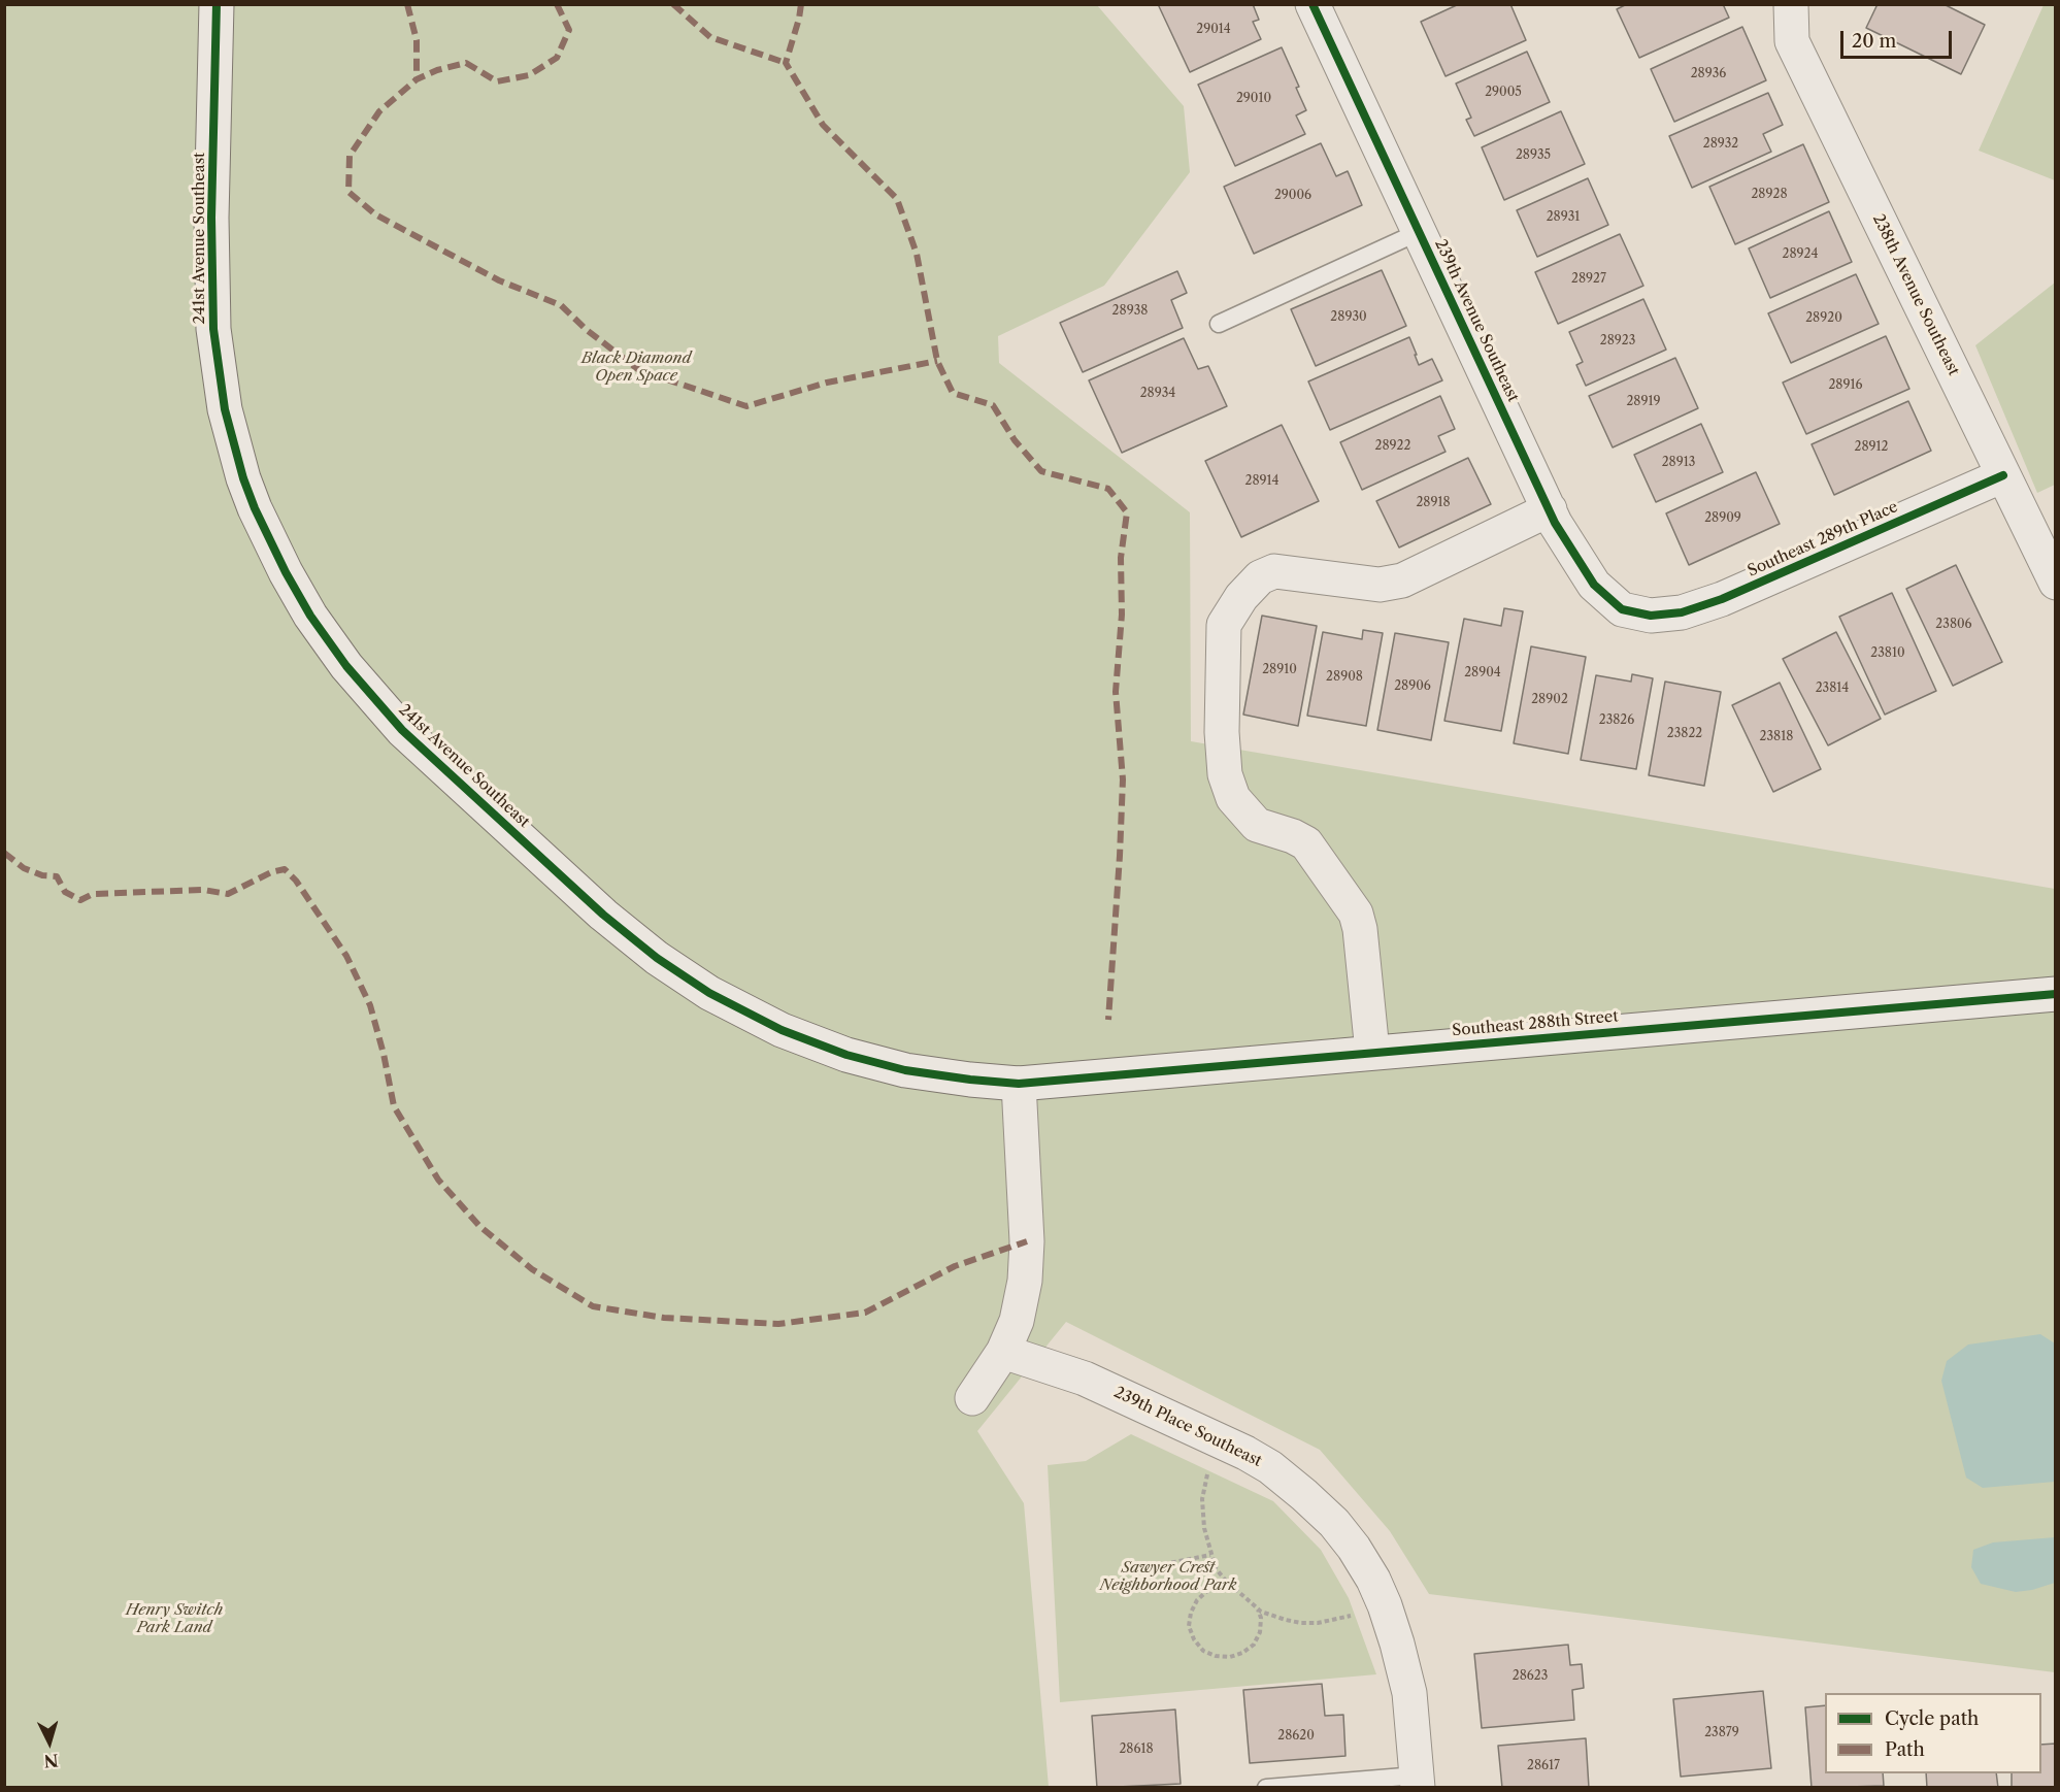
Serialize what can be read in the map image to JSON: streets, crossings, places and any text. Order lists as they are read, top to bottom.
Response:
{
  "streets": {
    "street": [
      "241st Avenue Southeast",
      "238th Avenue Southeast",
      "239th Avenue Southeast",
      "Southeast 289th Place",
      "Southeast 288th Street",
      "239th Place Southeast"
    ]
  },
  "crossings": [
    ["241st Avenue Southeast", "Southeast 288th Street"],
    ["238th Avenue Southeast", "Southeast 289th Place"],
    ["239th Avenue Southeast", "Southeast 289th Place"]
  ],
  "parks": ["Black Diamond Open Space", "Sawyer Crest Neighborhood Park", "Henry Switch Park Land"],
  "house_numbers": [
    "29014",
    "28936",
    "29005",
    "29010",
    "28932",
    "28935",
    "28928",
    "29006",
    "28931",
    "28924",
    "28927",
    "28938",
    "28930",
    "28920",
    "28923",
    "28916",
    "28934",
    "28919",
    "28922",
    "28912",
    "28913",
    "28914",
    "28918",
    "28909",
    "23806",
    "23810",
    "28910",
    "28904",
    "28908",
    "28906",
    "23814",
    "28902",
    "23826",
    "23822",
    "23818",
    "28623",
    "23879",
    "28620",
    "28618",
    "28617"
  ],
  "legend": ["Cycle path", "Path"],
  "scale_bar": "20 m",
  "north": "bottom"
}
